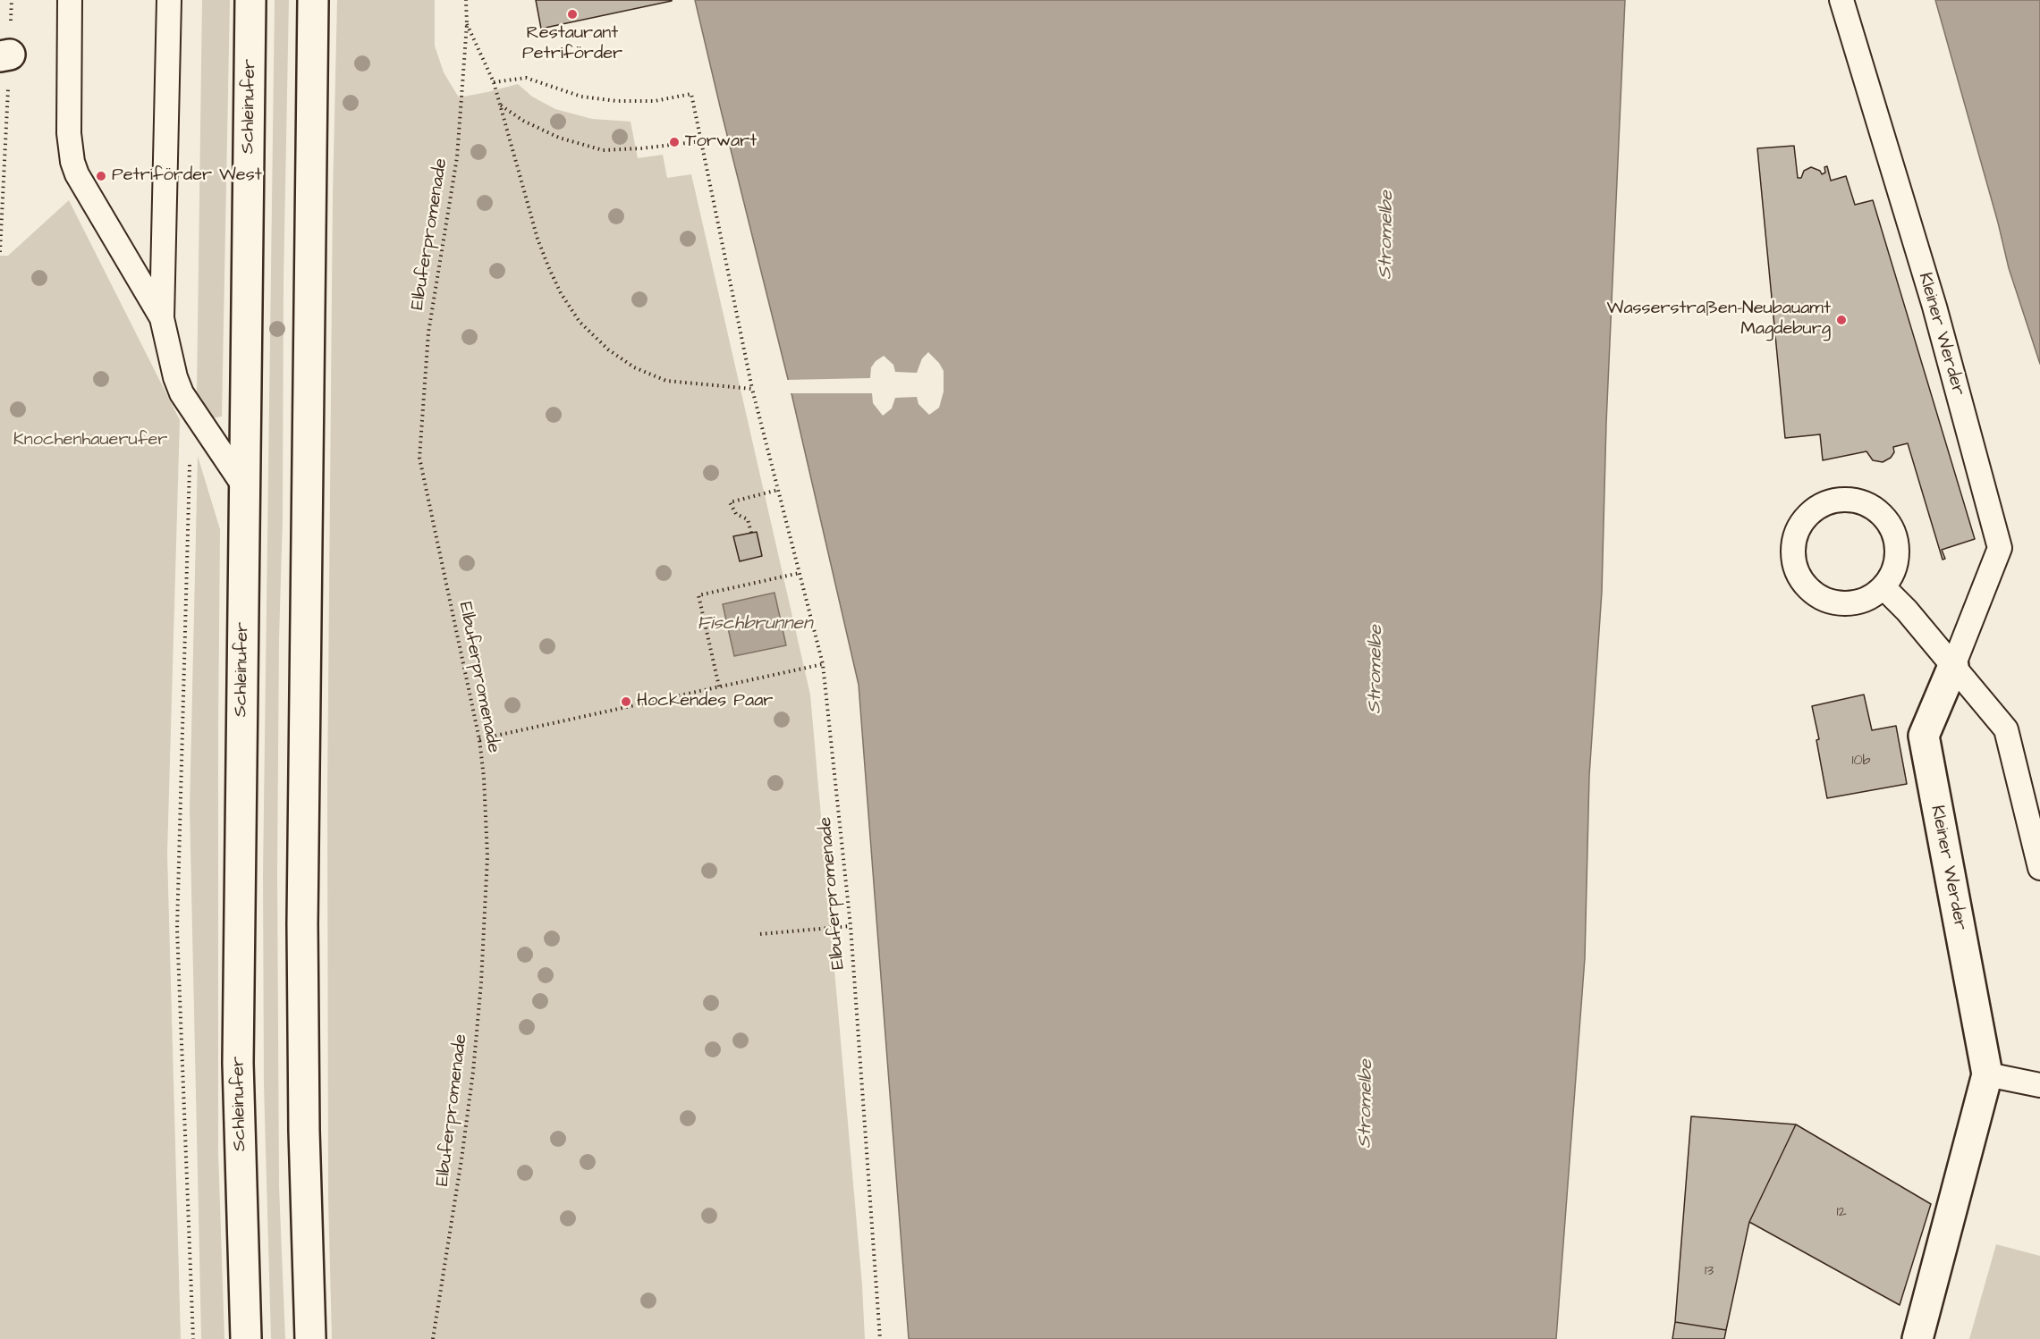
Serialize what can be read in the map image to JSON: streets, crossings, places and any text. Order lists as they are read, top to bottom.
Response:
{
  "streets": {
    "main road": ["Schleinufer", "Kleiner Werder"],
    "path": ["Elbuferpromenade"]
  },
  "water": ["Stromelbe", "Fischbrunnen"],
  "parks": ["Knochenhauerufer"],
  "places": [
    "Restaurant Petriförder",
    "Torwart",
    "Petriförder West",
    "Wasserstraßen-Neubauamt Magdeburg",
    "Hockendes Paar"
  ],
  "house_numbers": ["10b", "12", "13"]
}
